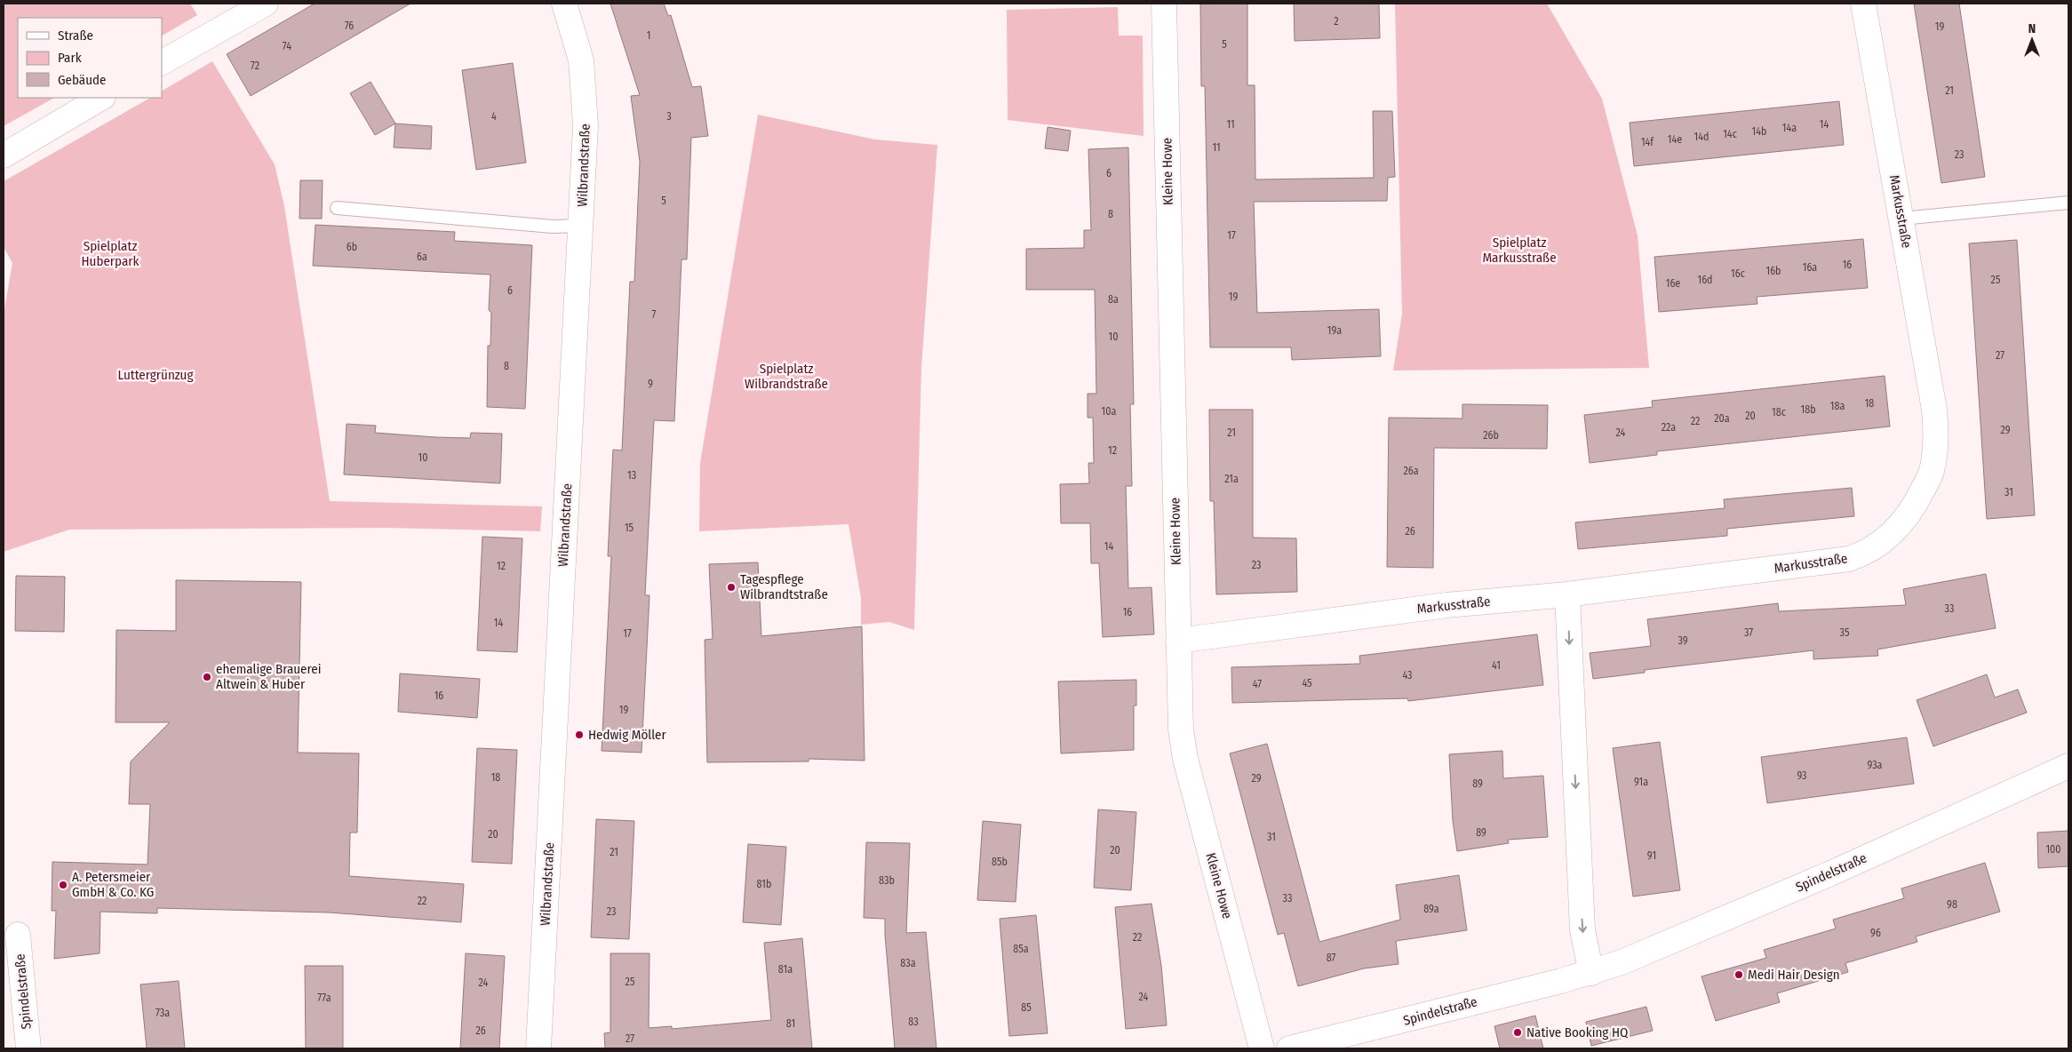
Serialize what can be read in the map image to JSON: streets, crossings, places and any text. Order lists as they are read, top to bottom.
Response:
{
  "streets": {
    "street": [
      "Wilbrandstraße",
      "Kleine Howe",
      "Markusstraße",
      "Spindelstraße"
    ]
  },
  "crossings": [
    ["Kleine Howe", "Markusstraße"]
  ],
  "parks": [
    "Spielplatz Markusstraße",
    "Spielplatz Huberpark",
    "Spielplatz Wilbrandstraße",
    "Luttergrünzug"
  ],
  "places": [
    "Tagespflege Wilbrandtstraße",
    "ehemalige Brauerei Altwein & Huber",
    "Hedwig Möller",
    "A. Petersmeier GmbH & Co. KG",
    "Medi Hair Design",
    "Native Booking HQ"
  ],
  "house_numbers": [
    "2",
    "76",
    "19",
    "1",
    "5",
    "74",
    "72",
    "21",
    "4",
    "3",
    "11",
    "14",
    "14a",
    "14b",
    "14c",
    "14d",
    "14e",
    "14f",
    "11",
    "23",
    "6",
    "5",
    "8",
    "17",
    "6b",
    "6a",
    "16",
    "16a",
    "16b",
    "16c",
    "16d",
    "25",
    "16e",
    "6",
    "19",
    "8a",
    "7",
    "19a",
    "10",
    "27",
    "8",
    "9",
    "18",
    "18a",
    "18b",
    "10a",
    "18c",
    "20",
    "20a",
    "22",
    "22a",
    "29",
    "21",
    "24",
    "26b",
    "12",
    "10",
    "26a",
    "13",
    "21a",
    "31",
    "15",
    "26",
    "14",
    "23",
    "12",
    "33",
    "16",
    "14",
    "37",
    "35",
    "17",
    "39",
    "41",
    "43",
    "45",
    "47",
    "16",
    "19",
    "93a",
    "93",
    "18",
    "29",
    "91a",
    "89",
    "89",
    "20",
    "31",
    "100",
    "20",
    "21",
    "91",
    "85b",
    "83b",
    "81b",
    "33",
    "22",
    "98",
    "89a",
    "23",
    "96",
    "22",
    "85a",
    "87",
    "83a",
    "81a",
    "25",
    "24",
    "24",
    "77a",
    "85",
    "73a",
    "83",
    "81",
    "26",
    "27"
  ],
  "legend": ["Straße", "Park", "Gebäude"],
  "north": "top"
}
